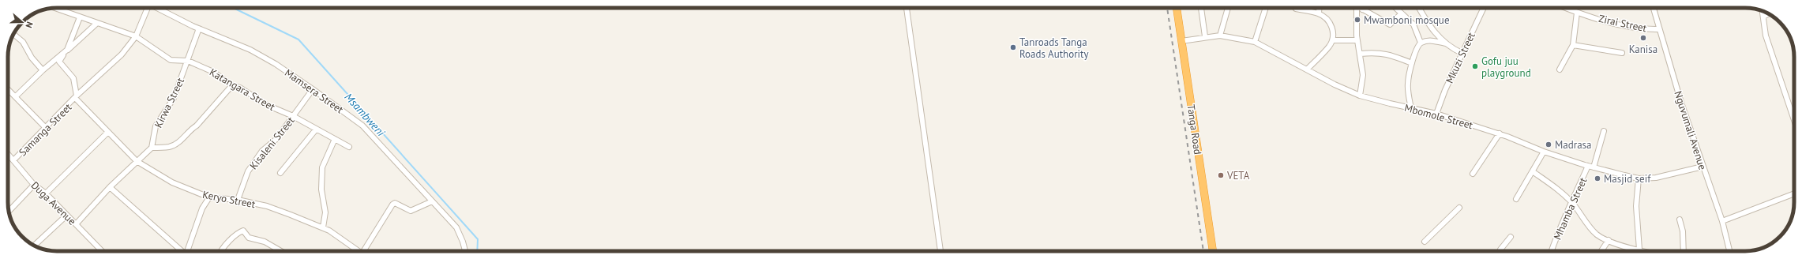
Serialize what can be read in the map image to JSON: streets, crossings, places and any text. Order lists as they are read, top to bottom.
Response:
{
  "streets": {
    "highway": ["Tanga Road"],
    "street": [
      "Zirai Street",
      "Mkuzi Street",
      "Katangara Street",
      "Mamsera Street",
      "Kirwa Street",
      "Mbomole Street",
      "Samanga Street",
      "Nguvumali Avenue",
      "Kisaleni Street",
      "Keryo Street",
      "Duga Avenue",
      "Mhamba Street"
    ]
  },
  "crossings": [
    ["Zirai Street", "Nguvumali Avenue"],
    ["Mkuzi Street", "Mbomole Street"],
    ["Katangara Street", "Kirwa Street"],
    ["Katangara Street", "Samanga Street"],
    ["Katangara Street", "Kisaleni Street"],
    ["Mamsera Street", "Kirwa Street"],
    ["Mamsera Street", "Kisaleni Street"],
    ["Mbomole Street", "Tanga Road"],
    ["Mbomole Street", "Nguvumali Avenue"],
    ["Mbomole Street", "Mhamba Street"],
    ["Samanga Street", "Keryo Street"],
    ["Samanga Street", "Duga Avenue"],
    ["Kisaleni Street", "Keryo Street"]
  ],
  "water": ["Msambweni"],
  "places": [
    "Mwamboni mosque",
    "Kanisa",
    "Tanroads Tanga Roads Authority",
    "Gofu juu playground",
    "Madrasa",
    "VETA",
    "Masjid seif"
  ],
  "north": "right"
}
